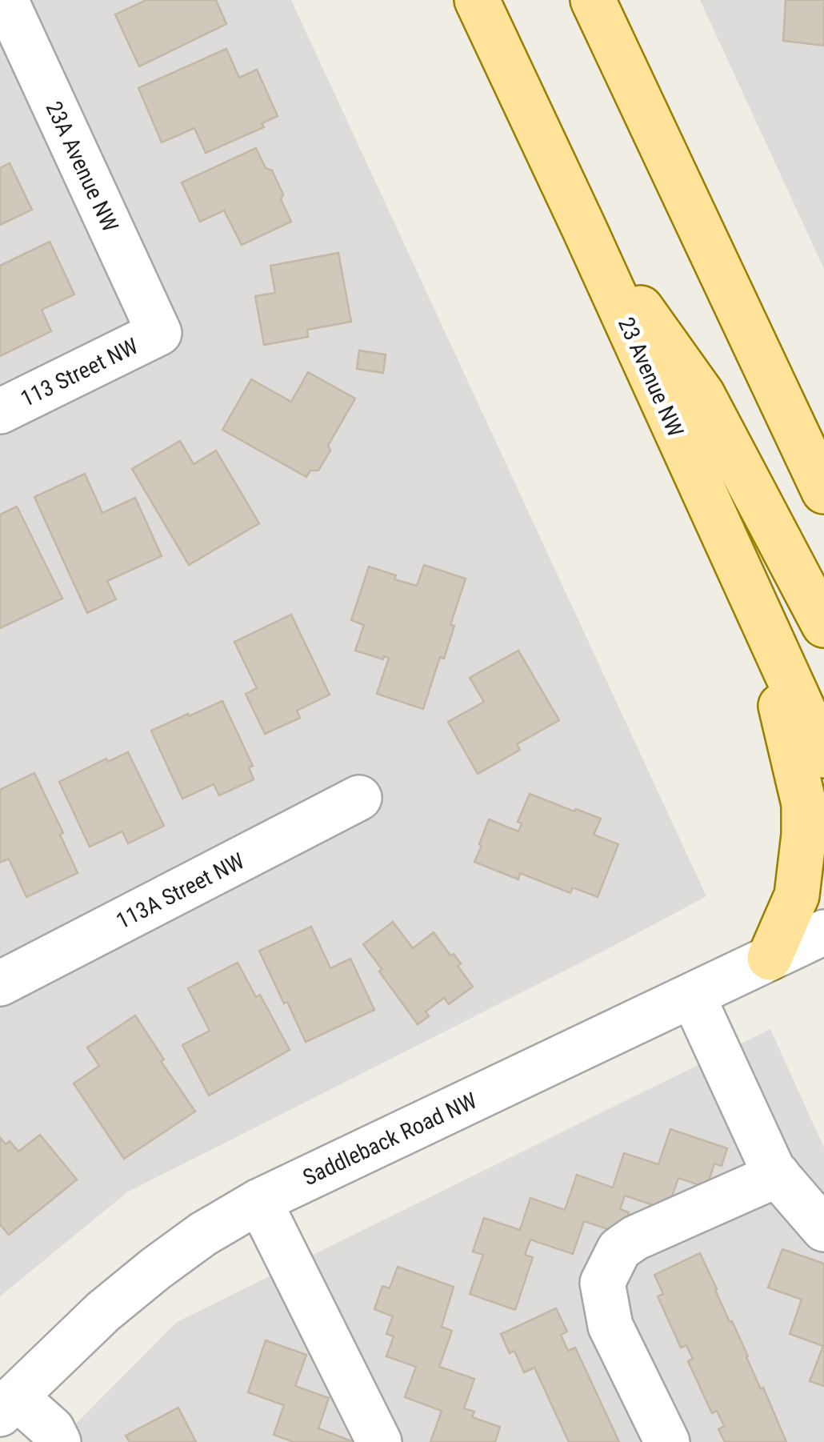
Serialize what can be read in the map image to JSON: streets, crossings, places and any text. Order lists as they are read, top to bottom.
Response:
{
  "streets": {
    "main road": ["23 Avenue NW"],
    "street": [
      "23A Avenue NW",
      "113 Street NW",
      "113A Street NW",
      "Saddleback Road NW"
    ]
  },
  "crossings": [
    ["23A Avenue NW", "113 Street NW"]
  ]
}
